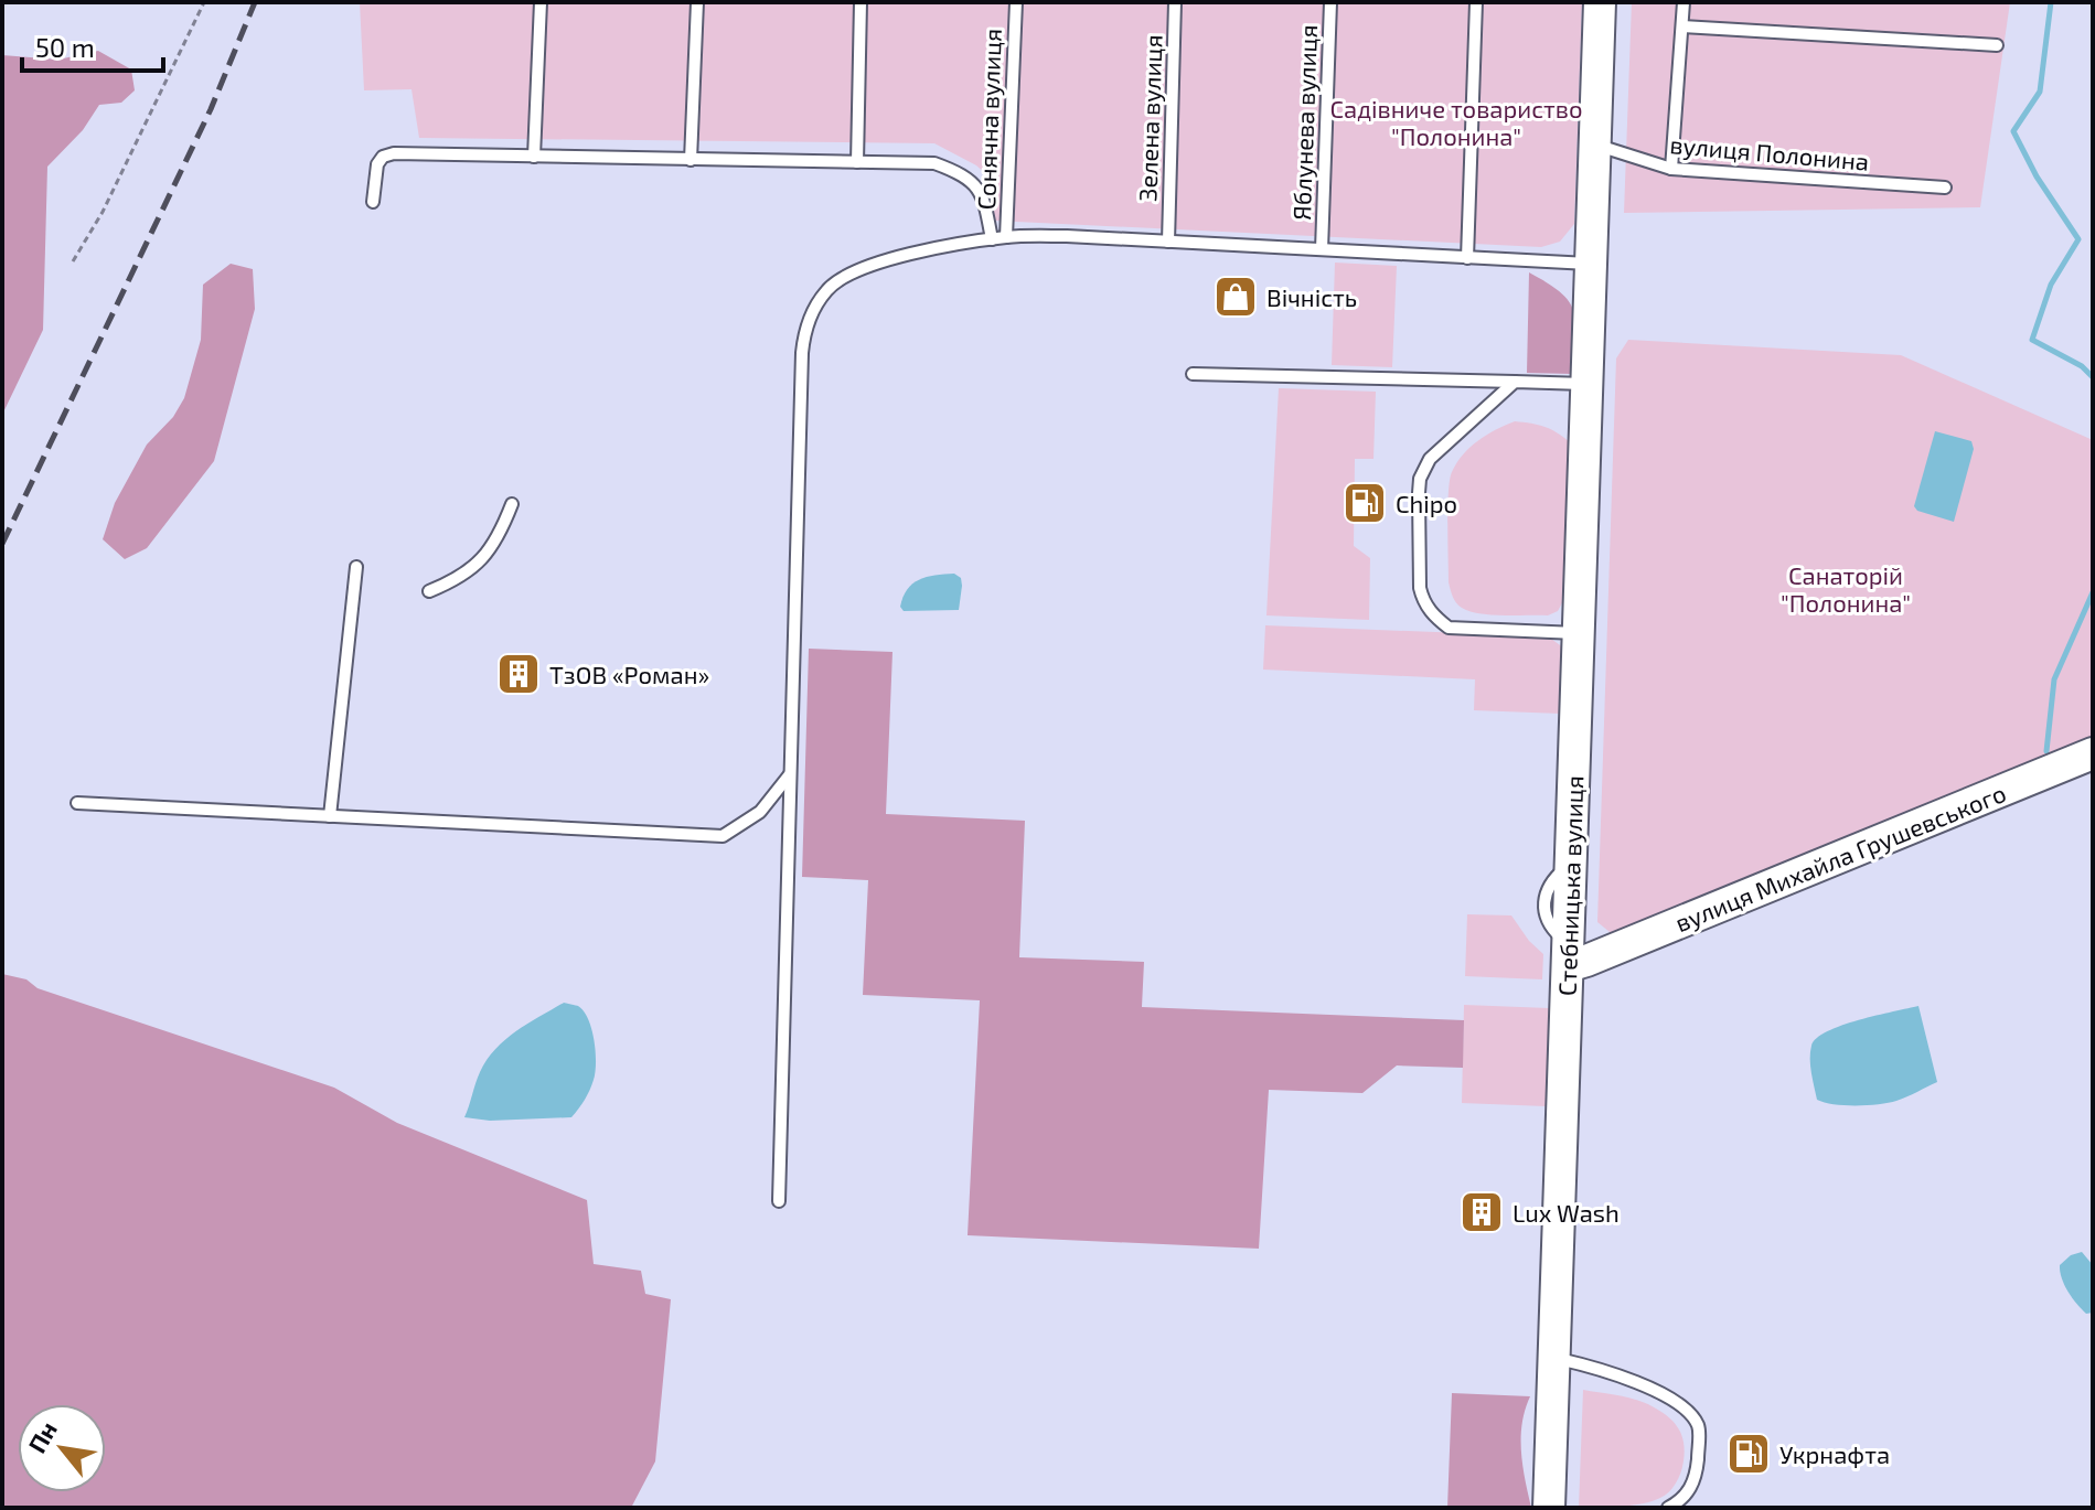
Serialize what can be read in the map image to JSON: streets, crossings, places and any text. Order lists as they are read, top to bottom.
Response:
{
  "streets": {
    "street": ["вулиця Михайла Грушевського", "Стебницька вулиця"],
    "lane": [
      "Зелена вулиця",
      "Сонячна вулиця",
      "Яблунева вулиця",
      "вулиця Полонина"
    ]
  },
  "crossings": [
    ["вулиця Полонина", "Стебницька вулиця"],
    ["вулиця Михайла Грушевського", "Стебницька вулиця"]
  ],
  "parks": ["Садівниче товариство \"Полонина\"", "Санаторій \"Полонина\""],
  "places": {
    "shop": ["Вічність"],
    "fuel station": ["Chipo", "Укрнафта"],
    "building": ["ТзОВ «Роман»", "Lux Wash"]
  },
  "scale_bar": "50 m",
  "north": "top left"
}
